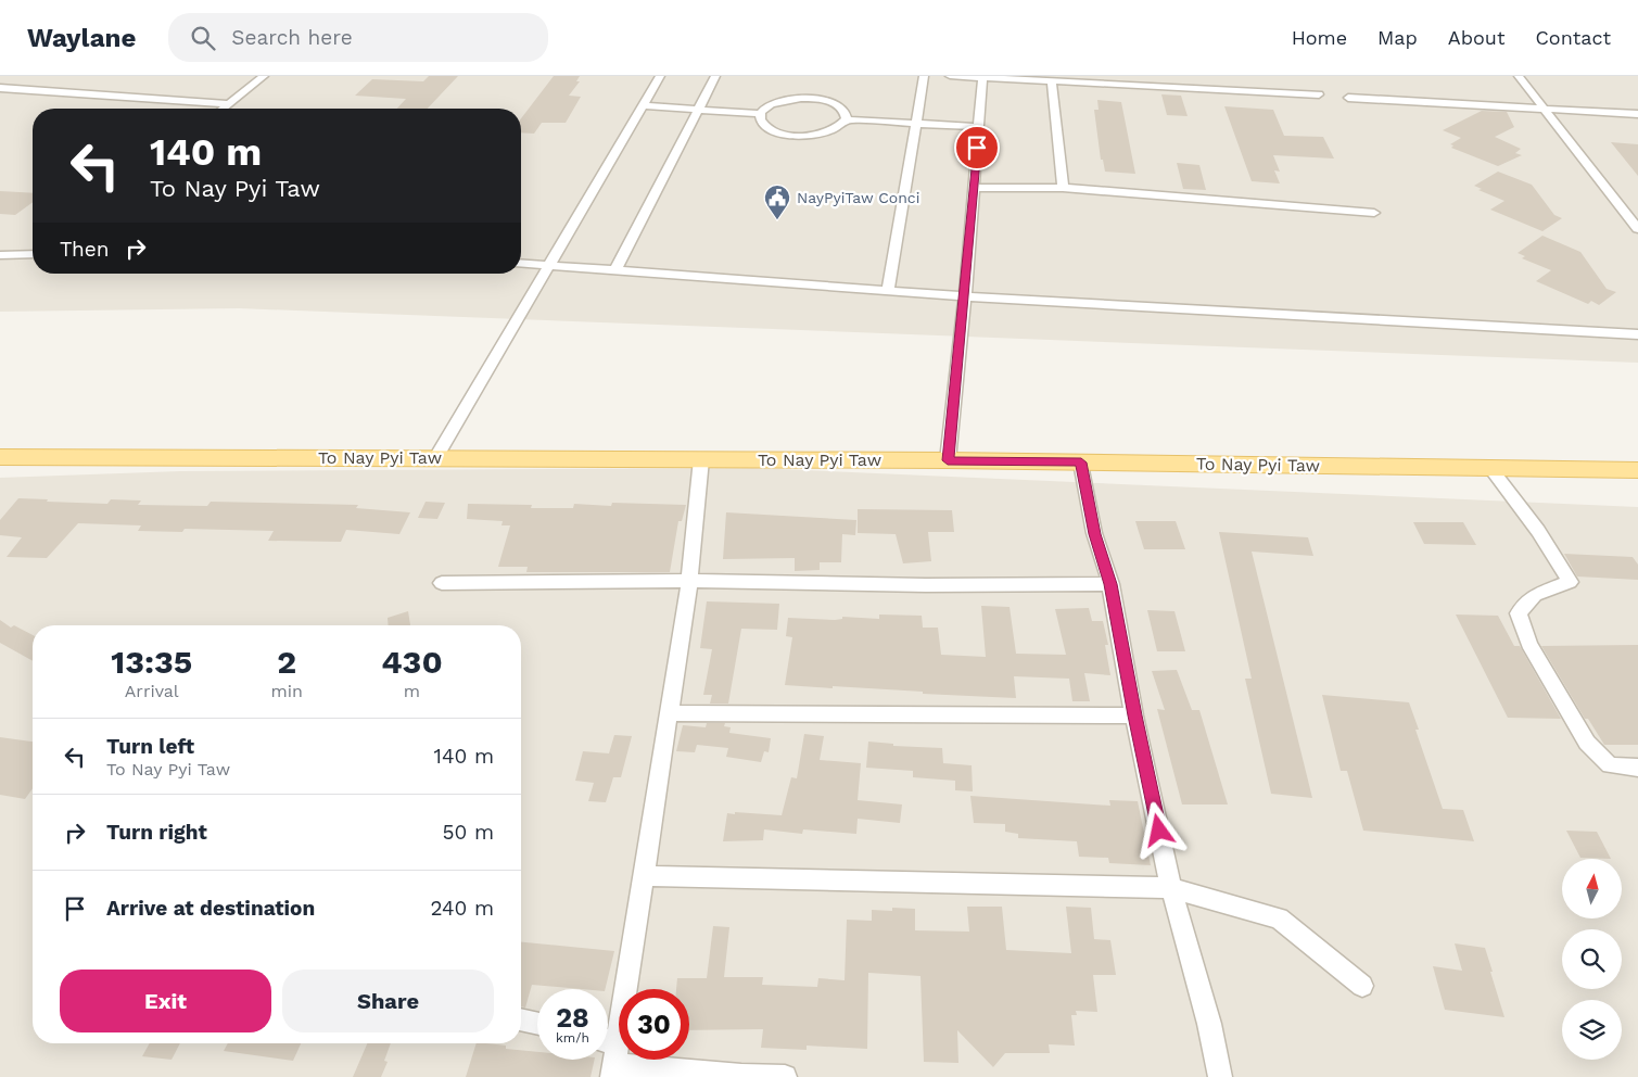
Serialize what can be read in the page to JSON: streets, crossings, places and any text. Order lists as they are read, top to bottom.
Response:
{
  "streets": {
    "main road": ["To Nay Pyi Taw"]
  },
  "places": {
    "public building": ["NayPyiTaw Conci"]
  },
  "north": "top",
  "page": {
    "header": "Waylane",
    "search": "Search here",
    "nav": [
      "Home",
      "Map",
      "About",
      "Contact"
    ],
    "turn": ["140 m", "To Nay Pyi Taw"],
    "then": "Then",
    "eta": [
      "13:35",
      "Arrival",
      "2",
      "min",
      "430",
      "m"
    ],
    "list": [
      {
        "name": "Turn left",
        "note": "To Nay Pyi Taw",
        "value": "140 m"
      },
      {
        "name": "Turn right",
        "value": "50 m"
      },
      {
        "name": "Arrive at destination",
        "value": "240 m"
      }
    ],
    "buttons": ["Exit", "Share"],
    "speed": "28 km/h",
    "limit": "30"
  }
}
